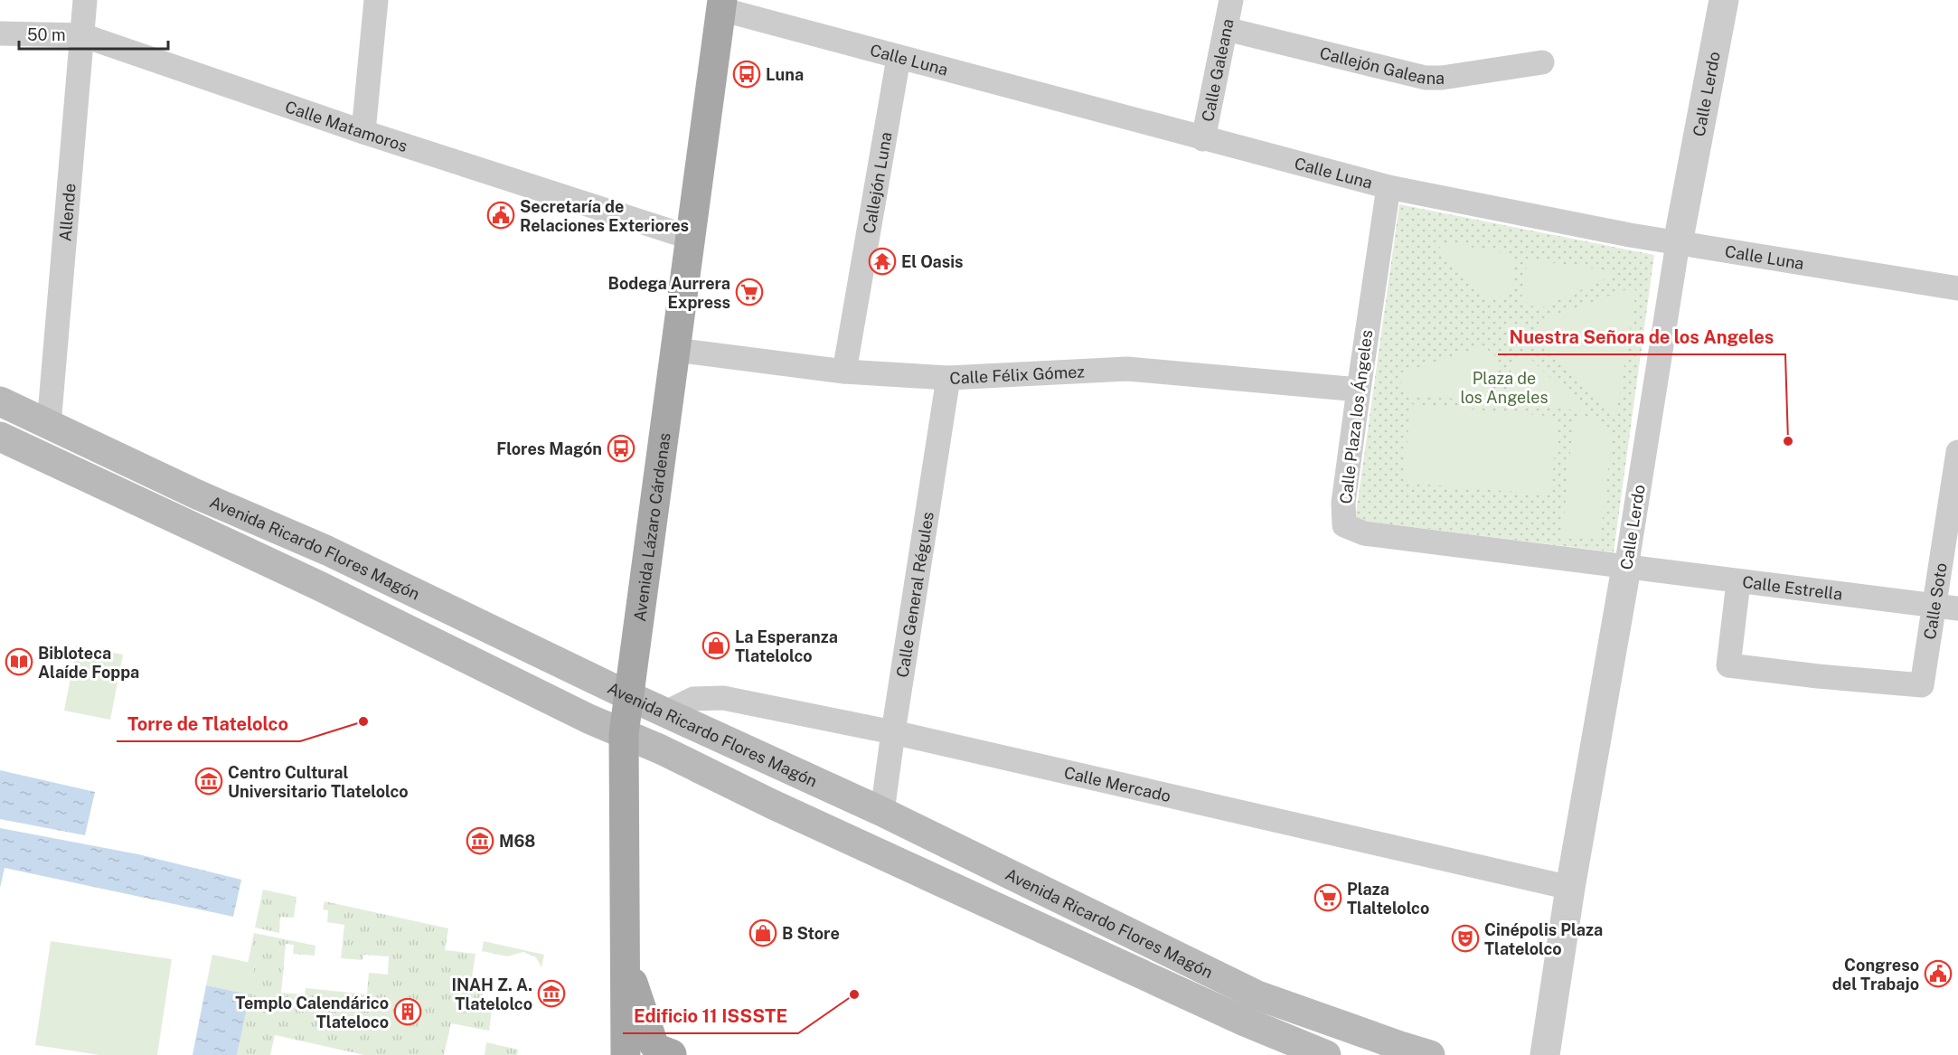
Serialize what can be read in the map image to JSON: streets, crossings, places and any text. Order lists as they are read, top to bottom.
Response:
{
  "streets": {
    "main road": ["Avenida Lázaro Cárdenas", "Avenida Ricardo Flores Magón"],
    "street": [
      "Calle Luna",
      "Callejón Galeana",
      "Calle Galeana",
      "Calle Lerdo",
      "Calle Matamoros",
      "Callejón Luna",
      "Allende",
      "Calle Félix Gómez",
      "Calle Plaza los Ángeles",
      "Calle Estrella",
      "Calle General Régules",
      "Calle Soto",
      "Calle Mercado"
    ]
  },
  "crossings": [
    ["Calle Luna", "Calle Galeana"],
    ["Calle Luna", "Calle Lerdo"],
    ["Calle Luna", "Callejón Luna"],
    ["Calle Luna", "Calle Plaza los Ángeles"],
    ["Calle Luna", "Avenida Lázaro Cárdenas"],
    ["Callejón Galeana", "Calle Galeana"],
    ["Calle Lerdo", "Calle Plaza los Ángeles"],
    ["Calle Lerdo", "Calle Estrella"],
    ["Calle Lerdo", "Calle Mercado"],
    ["Calle Matamoros", "Allende"],
    ["Calle Matamoros", "Avenida Lázaro Cárdenas"],
    ["Callejón Luna", "Calle Félix Gómez"],
    ["Allende", "Avenida Ricardo Flores Magón"],
    ["Calle Félix Gómez", "Calle Plaza los Ángeles"],
    ["Calle Félix Gómez", "Avenida Lázaro Cárdenas"],
    ["Calle Félix Gómez", "Calle General Régules"],
    ["Calle Plaza los Ángeles", "Calle Estrella"],
    ["Avenida Lázaro Cárdenas", "Avenida Ricardo Flores Magón"],
    ["Avenida Ricardo Flores Magón", "Calle General Régules"],
    ["Avenida Ricardo Flores Magón", "Calle Mercado"],
    ["Calle Estrella", "Calle Soto"],
    ["Calle General Régules", "Calle Mercado"]
  ],
  "parks": ["Plaza de los Angeles"],
  "places": {
    "bus stop": ["Luna", "Flores Magón"],
    "public building": ["Secretaría de Relaciones Exteriores", "Congreso del Trabajo"],
    "temple": ["El Oasis"],
    "supermarket": ["Bodega Aurrera Express", "Plaza Tlaltelolco"],
    "other": ["Nuestra Señora de los Angeles", "Torre de Tlatelolco", "Edificio 11 ISSSTE"],
    "shop": ["La Esperanza Tlatelolco", "B Store"],
    "library": ["Bibloteca Alaíde Foppa"],
    "museum": ["Centro Cultural Universitario Tlatelolco", "M68", "INAH Z. A. Tlatelolco"],
    "theatre": ["Cinépolis Plaza Tlatelolco"],
    "building": ["Templo Calendárico Tlateloco"]
  },
  "scale_bar": "50 m"
}
